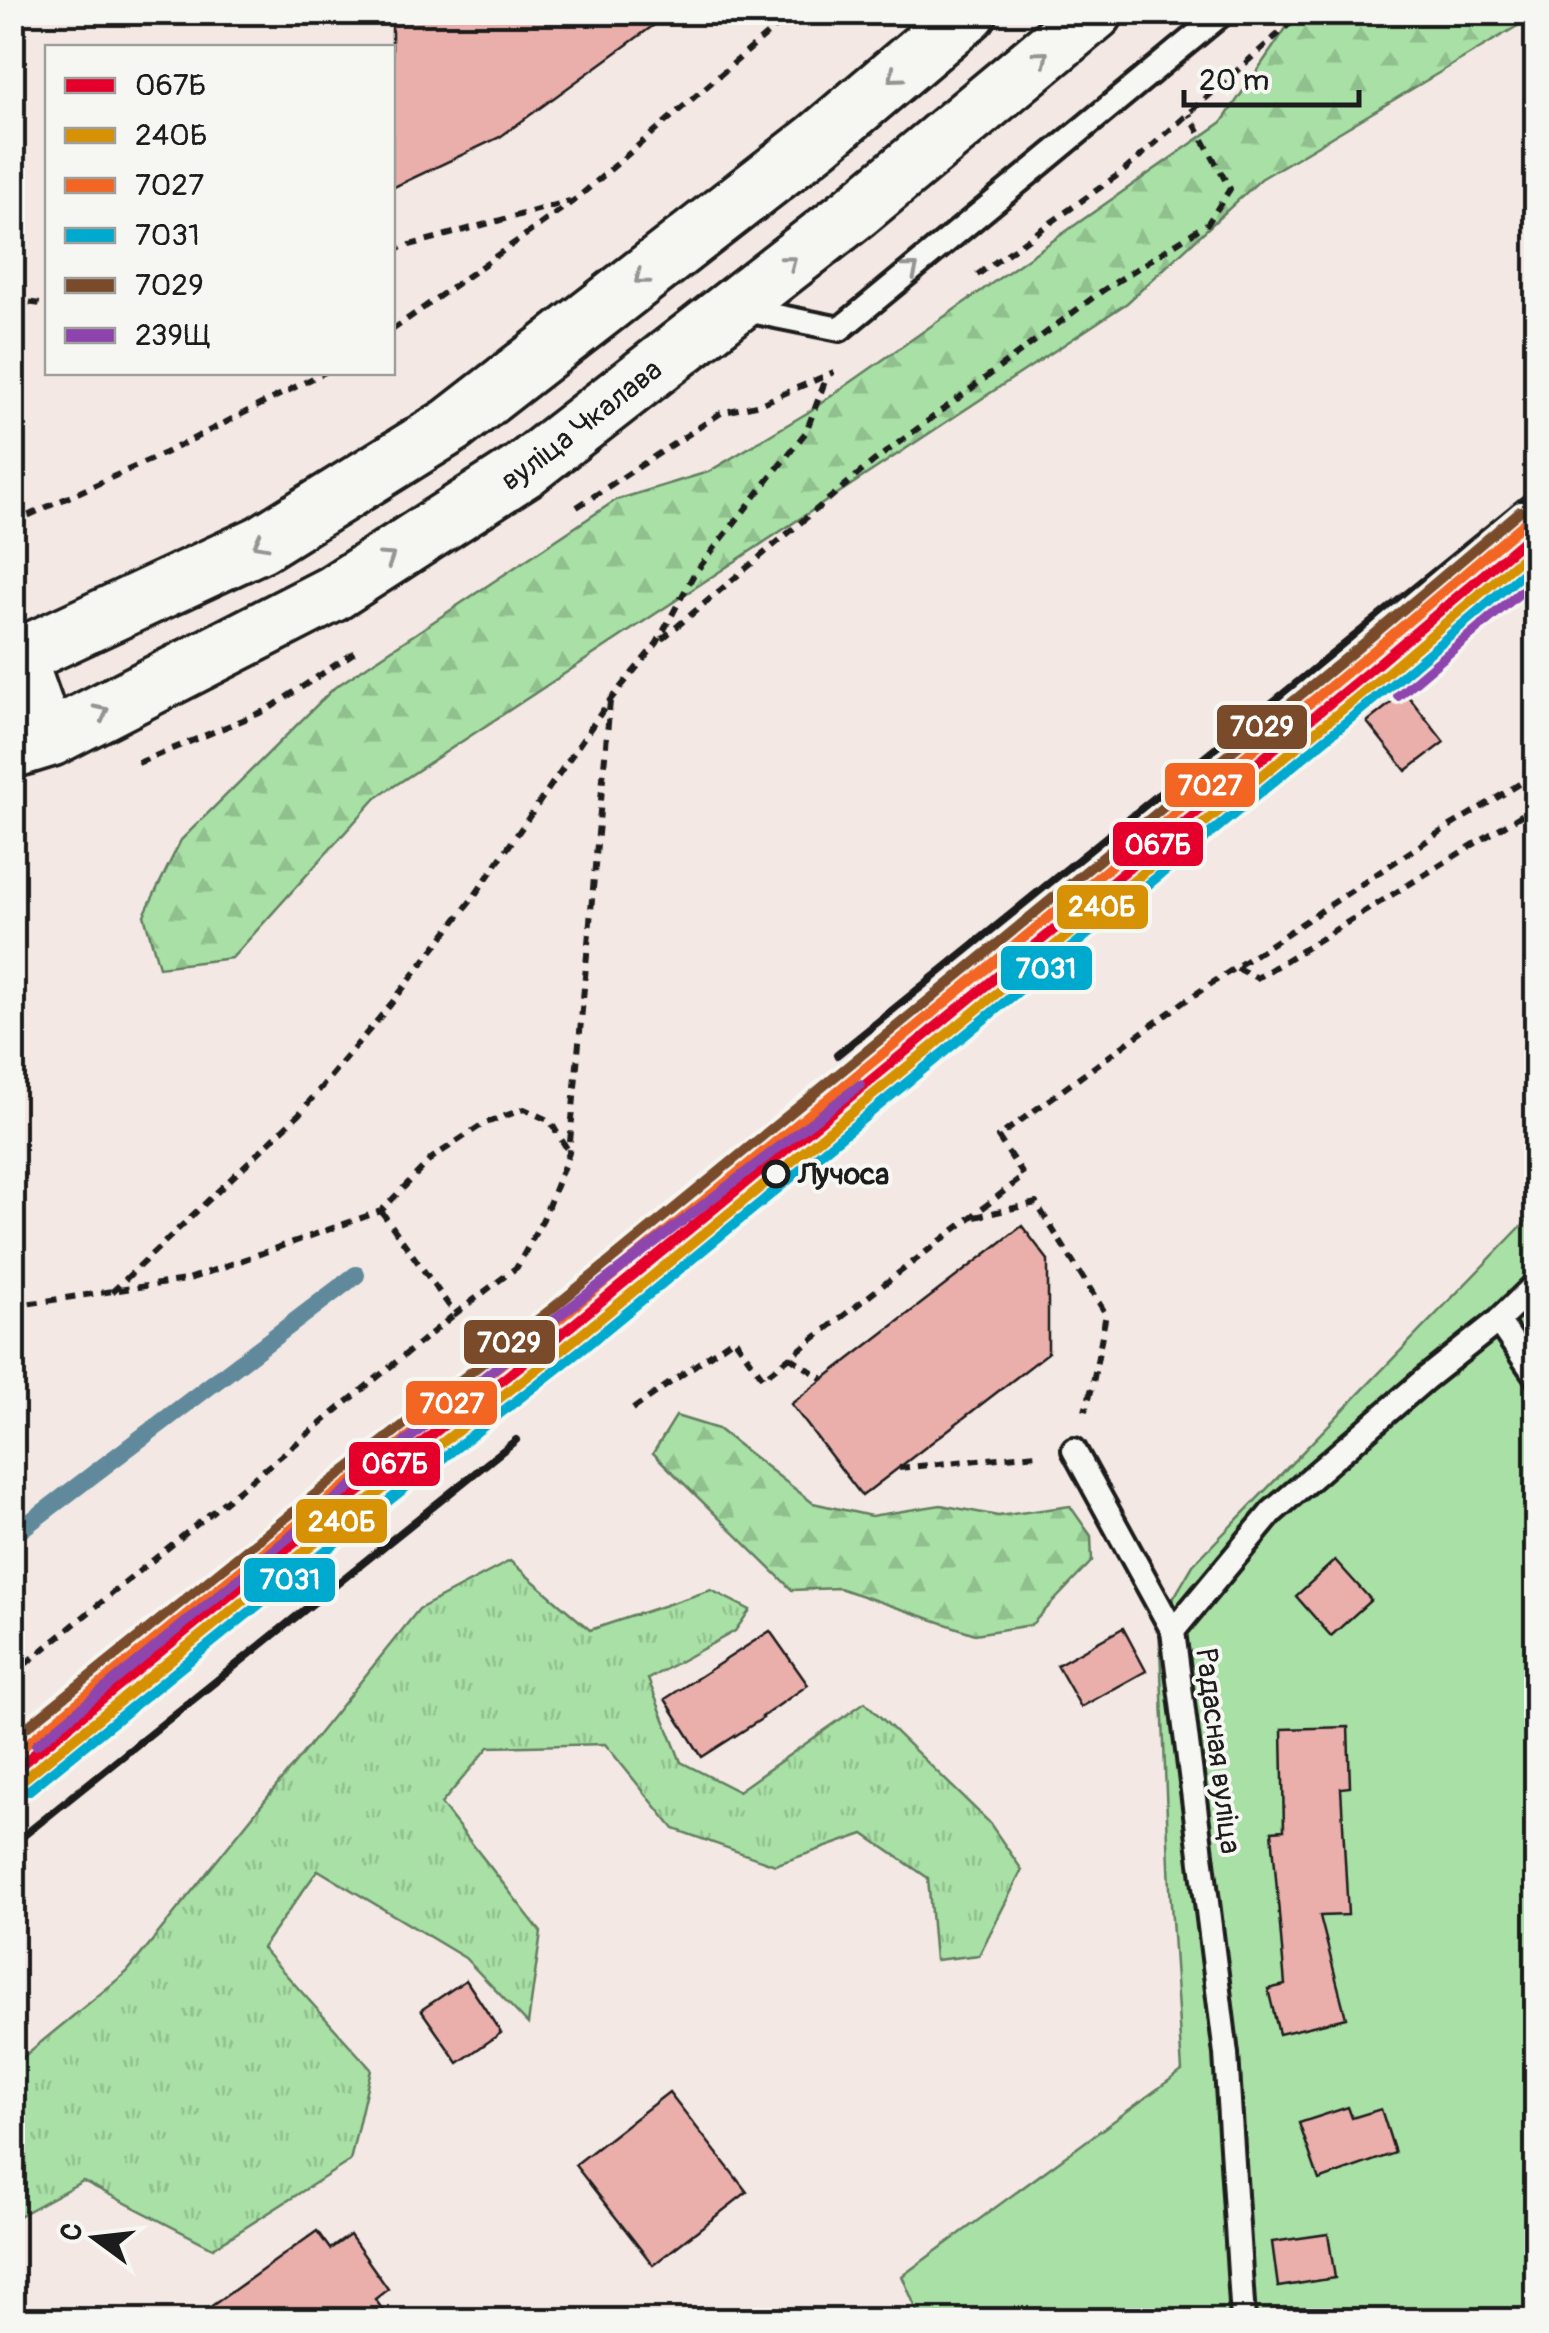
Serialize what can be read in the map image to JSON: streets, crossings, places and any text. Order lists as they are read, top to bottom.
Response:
{
  "streets": {
    "main road": ["вуліца Чкалава"],
    "lane": ["Радасная вуліца"]
  },
  "places": ["Лучоса"],
  "lines": [
    "transit line 7029",
    "transit line 7027",
    "transit line 067Б",
    "transit line 240Б",
    "transit line 7031",
    "transit line 239Щ"
  ],
  "legend": [
    "067Б",
    "240Б",
    "7027",
    "7031",
    "7029",
    "239Щ"
  ],
  "scale_bar": "20 m",
  "north": "left"
}
